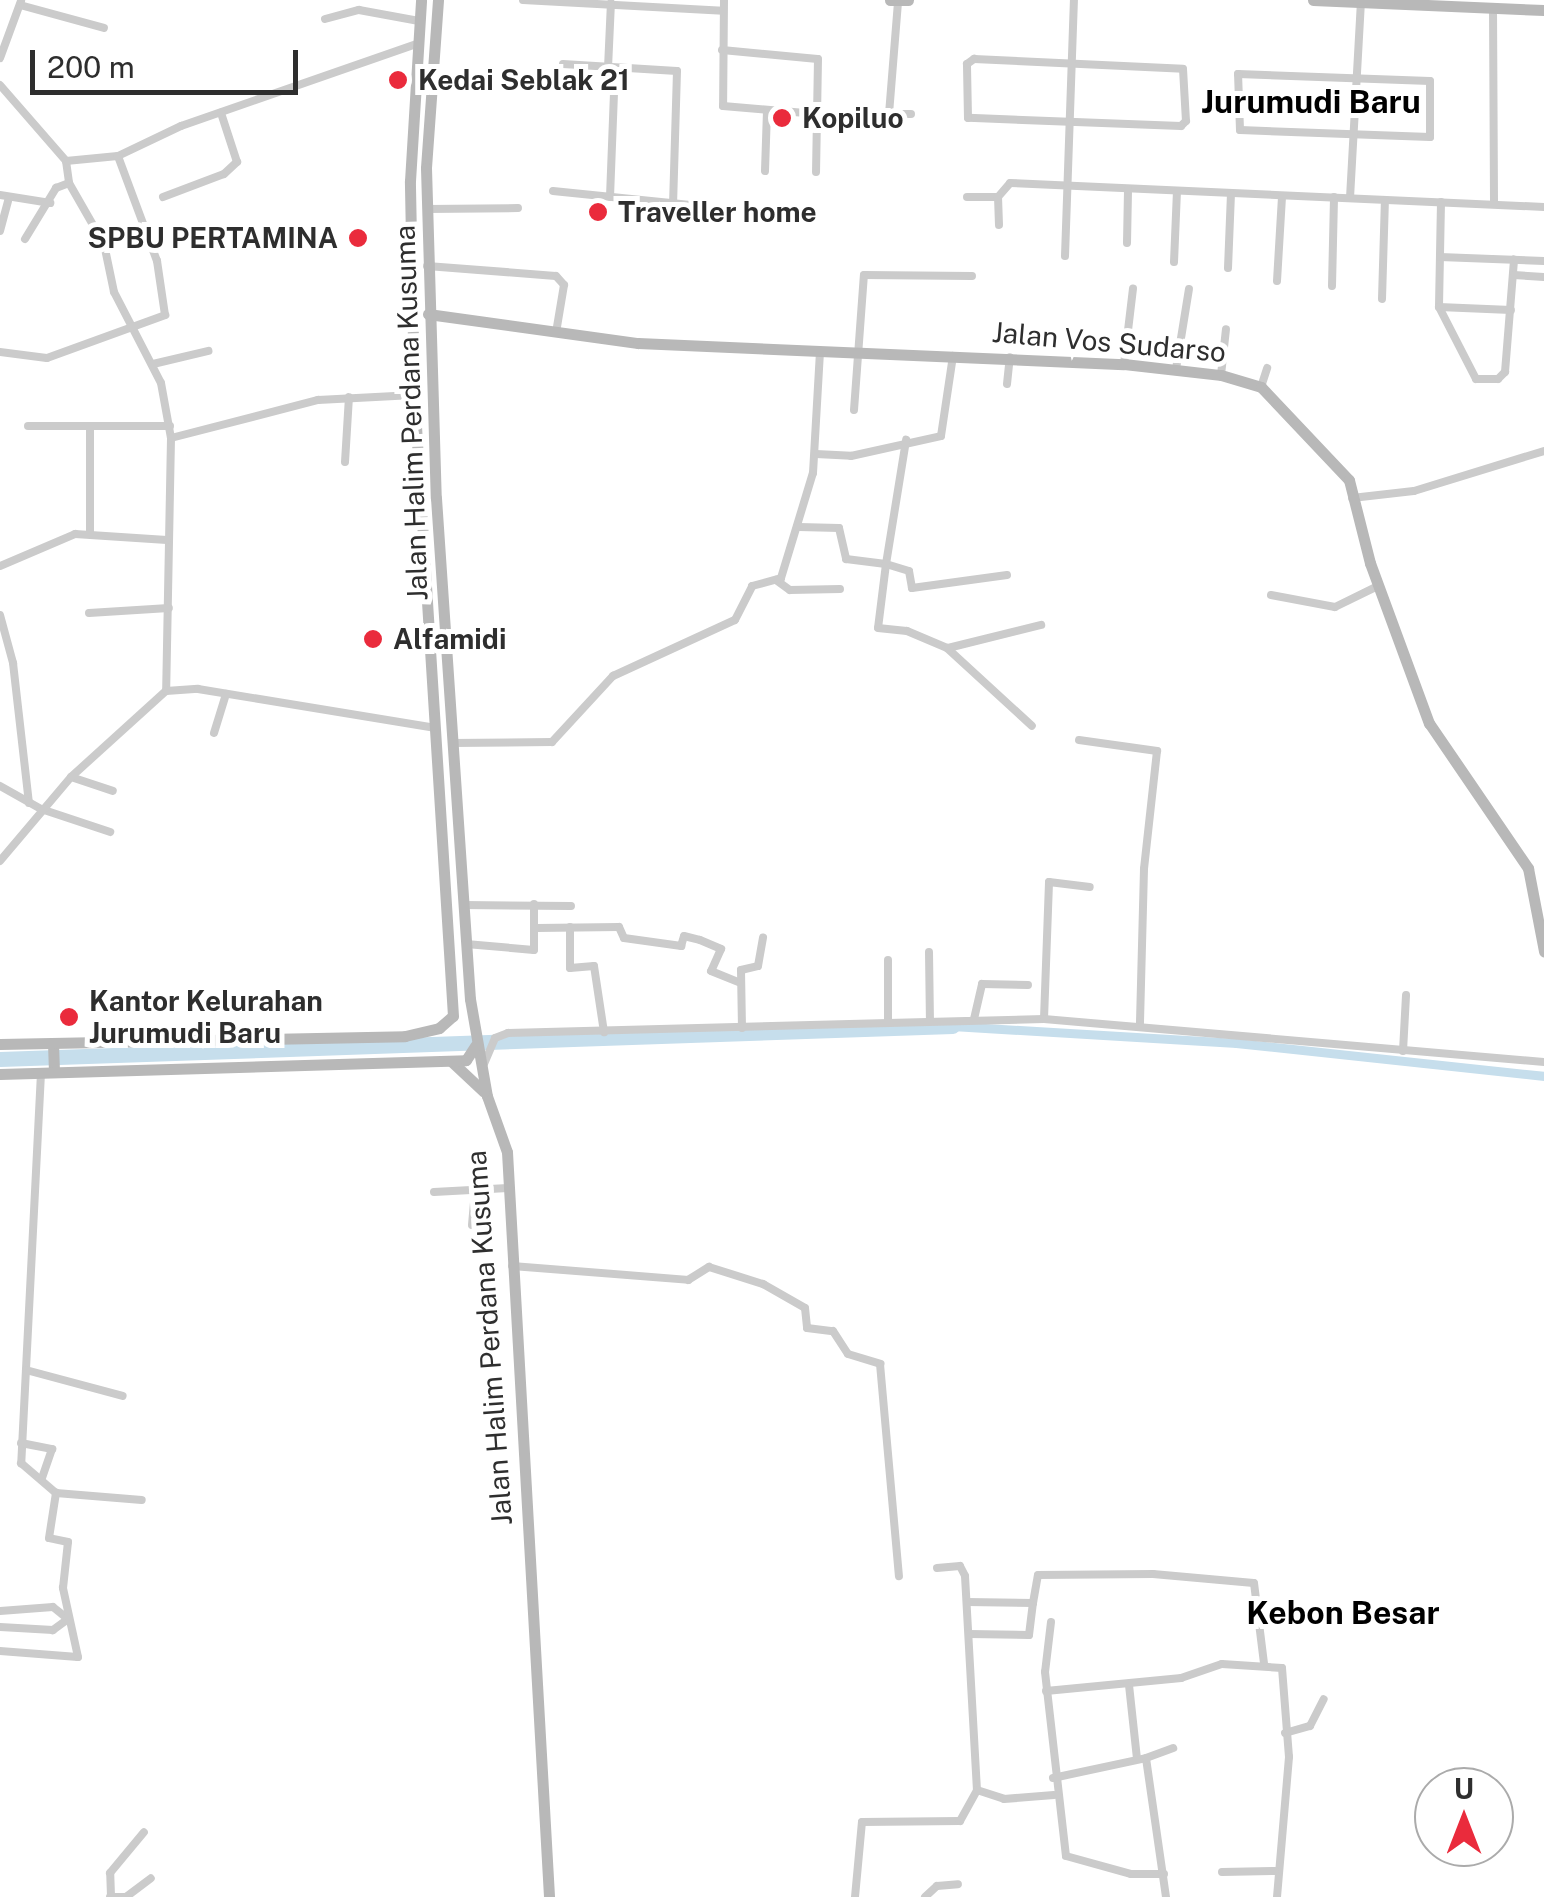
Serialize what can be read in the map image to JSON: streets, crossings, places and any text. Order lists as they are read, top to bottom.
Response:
{
  "streets": {
    "main road": ["Jalan Vos Sudarso", "Jalan Halim Perdana Kusuma"]
  },
  "crossings": [
    ["Jalan Vos Sudarso", "Jalan Halim Perdana Kusuma"]
  ],
  "districts": ["Jurumudi Baru", "Kebon Besar"],
  "places": [
    "Kedai Seblak 21",
    "Kopiluo",
    "Traveller home",
    "SPBU PERTAMINA",
    "Alfamidi",
    "Kantor Kelurahan Jurumudi Baru"
  ],
  "scale_bar": "200 m",
  "north": "top"
}
